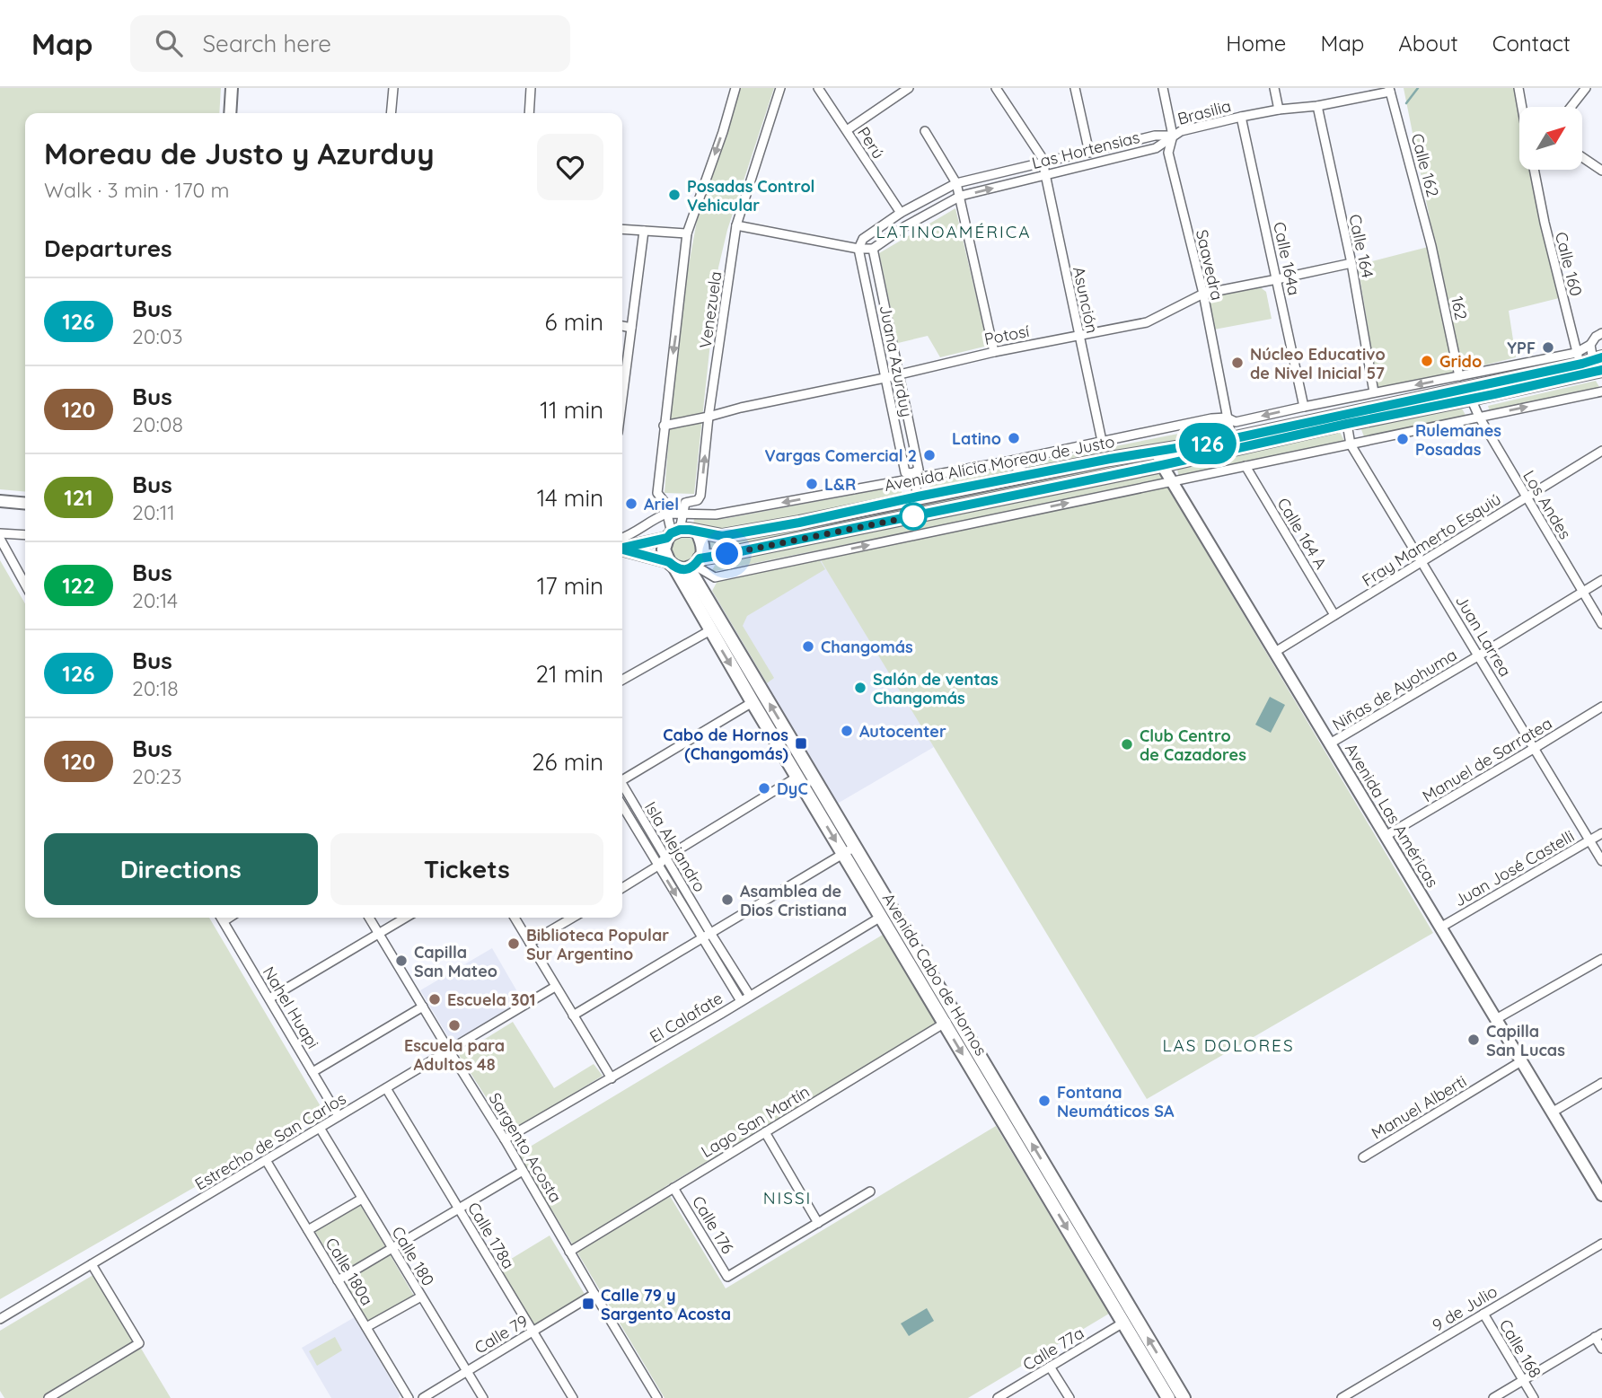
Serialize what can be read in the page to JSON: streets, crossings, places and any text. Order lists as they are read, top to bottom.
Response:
{
  "streets": {
    "main road": ["Avenida Alicia Moreau de Justo", "Avenida Las Américas", "Avenida Cabo de Hornos"],
    "street": [
      "Brasilia",
      "Perú",
      "Las Hortensias",
      "Calle 162",
      "Calle 164",
      "Calle 164a",
      "Calle 160",
      "Saavedra",
      "Asunción",
      "162",
      "Venezuela",
      "Potosí",
      "Juana Azurduy",
      "Los Andes",
      "Calle 164 A",
      "Fray Mamerto Esquiú",
      "Juan Larrea",
      "Niñas de Ayohuma",
      "Manuel de Sarratea",
      "Isla Alejandro",
      "Juan José Castelli",
      "Nahel Huapi",
      "El Calafate",
      "Manuel Alberti",
      "Lago San Martín",
      "Estrecho de San Carlos",
      "Sargento Acosta",
      "Calle 176",
      "Calle 178a",
      "Calle 180",
      "Calle 180a",
      "9 de Julio",
      "Calle 79",
      "Calle 77a",
      "Calle 168"
    ]
  },
  "crossings": [
    ["Brasilia", "Las Hortensias"],
    ["Brasilia", "Calle 162"],
    ["Brasilia", "Calle 164"],
    ["Brasilia", "Calle 164a"],
    ["Brasilia", "Saavedra"],
    ["Perú", "Las Hortensias"],
    ["Las Hortensias", "Saavedra"],
    ["Las Hortensias", "Asunción"],
    ["Las Hortensias", "Juana Azurduy"],
    ["Calle 162", "162"],
    ["Calle 164", "Potosí"],
    ["Calle 164a", "Potosí"],
    ["Calle 160", "Avenida Alicia Moreau de Justo"],
    ["Saavedra", "Potosí"],
    ["Saavedra", "Avenida Alicia Moreau de Justo"],
    ["Asunción", "Potosí"],
    ["Venezuela", "Potosí"],
    ["Venezuela", "Avenida Alicia Moreau de Justo"],
    ["Venezuela", "Avenida Cabo de Hornos"],
    ["Potosí", "Juana Azurduy"],
    ["Juana Azurduy", "Avenida Alicia Moreau de Justo"],
    ["Avenida Alicia Moreau de Justo", "Los Andes"],
    ["Avenida Alicia Moreau de Justo", "Juan Larrea"],
    ["Avenida Alicia Moreau de Justo", "Avenida Las Américas"],
    ["Avenida Alicia Moreau de Justo", "Avenida Cabo de Hornos"],
    ["Los Andes", "Fray Mamerto Esquiú"],
    ["Los Andes", "Niñas de Ayohuma"],
    ["Calle 164 A", "Fray Mamerto Esquiú"],
    ["Fray Mamerto Esquiú", "Juan Larrea"],
    ["Fray Mamerto Esquiú", "Avenida Las Américas"],
    ["Juan Larrea", "Niñas de Ayohuma"],
    ["Juan Larrea", "Manuel de Sarratea"],
    ["Juan Larrea", "Juan José Castelli"],
    ["Niñas de Ayohuma", "Avenida Las Américas"],
    ["Manuel de Sarratea", "Avenida Las Américas"],
    ["Avenida Las Américas", "Juan José Castelli"],
    ["Avenida Las Américas", "Manuel Alberti"],
    ["Isla Alejandro", "El Calafate"],
    ["Avenida Cabo de Hornos", "El Calafate"],
    ["Avenida Cabo de Hornos", "Lago San Martín"],
    ["Avenida Cabo de Hornos", "Calle 77a"],
    ["Nahel Huapi", "Estrecho de San Carlos"],
    ["El Calafate", "Sargento Acosta"],
    ["Lago San Martín", "Sargento Acosta"],
    ["Lago San Martín", "Calle 176"],
    ["Estrecho de San Carlos", "Sargento Acosta"],
    ["Estrecho de San Carlos", "Calle 178a"],
    ["Estrecho de San Carlos", "Calle 180"],
    ["Estrecho de San Carlos", "Calle 180a"],
    ["Sargento Acosta", "Calle 79"],
    ["Calle 178a", "Calle 79"],
    ["Calle 180", "Calle 79"],
    ["9 de Julio", "Calle 168"]
  ],
  "districts": ["LATINOAMÉRICA", "LAS DOLORES", "NISSI"],
  "places": {
    "other": [
      "Posadas Control Vehicular",
      "YPF",
      "Grido",
      "Núcleo Educativo de Nivel Inicial 57",
      "Latino",
      "Rulemanes Posadas",
      "Vargas Comercial 2",
      "L&R",
      "Ariel",
      "Changomás",
      "Salón de ventas Changomás",
      "Autocenter",
      "Club Centro de Cazadores",
      "DyC",
      "Asamblea de Dios Cristiana",
      "Biblioteca Popular Sur Argentino",
      "Capilla San Mateo",
      "Escuela 301",
      "Escuela para Adultos 48",
      "Capilla San Lucas",
      "Fontana Neumáticos SA"
    ],
    "transit": ["Cabo de Hornos (Changomás)", "Calle 79 y Sargento Acosta"]
  },
  "lines": ["bus line 126"],
  "north": "top right",
  "page": {
    "header": "Map",
    "search": "Search here",
    "nav": [
      "Home",
      "Map",
      "About",
      "Contact"
    ],
    "on_map": "126",
    "heading": [
      ["Moreau de Justo y Azurduy", "Walk · 3 min · 170 m"],
      "Departures"
    ],
    "list": [
      {
        "mark": "126",
        "name": "Bus",
        "note": "20:03",
        "value": "6 min"
      },
      {
        "mark": "120",
        "name": "Bus",
        "note": "20:08",
        "value": "11 min"
      },
      {
        "mark": "121",
        "name": "Bus",
        "note": "20:11",
        "value": "14 min"
      },
      {
        "mark": "122",
        "name": "Bus",
        "note": "20:14",
        "value": "17 min"
      },
      {
        "mark": "126",
        "name": "Bus",
        "note": "20:18",
        "value": "21 min"
      },
      {
        "mark": "120",
        "name": "Bus",
        "note": "20:23",
        "value": "26 min"
      }
    ],
    "buttons": ["Directions", "Tickets"]
  }
}
